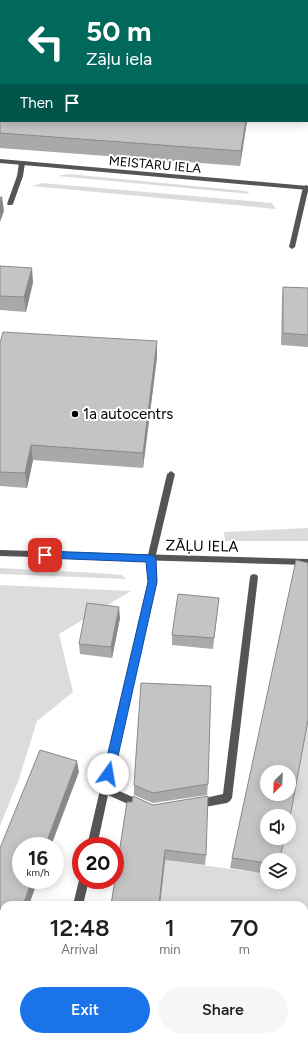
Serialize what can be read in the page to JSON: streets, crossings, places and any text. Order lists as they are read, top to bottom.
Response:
{
  "streets": {
    "street": ["MEISTARU IELA", "ZĀĻU IELA"]
  },
  "places": ["1a autocentrs"],
  "north": "bottom left",
  "page": {
    "turn": ["50 m", "Zāļu iela"],
    "then": "Then",
    "speed": "16 km/h",
    "limit": "20",
    "eta": [
      "12:48",
      "Arrival",
      "1",
      "min",
      "70",
      "m"
    ],
    "buttons": ["Exit", "Share"]
  }
}
